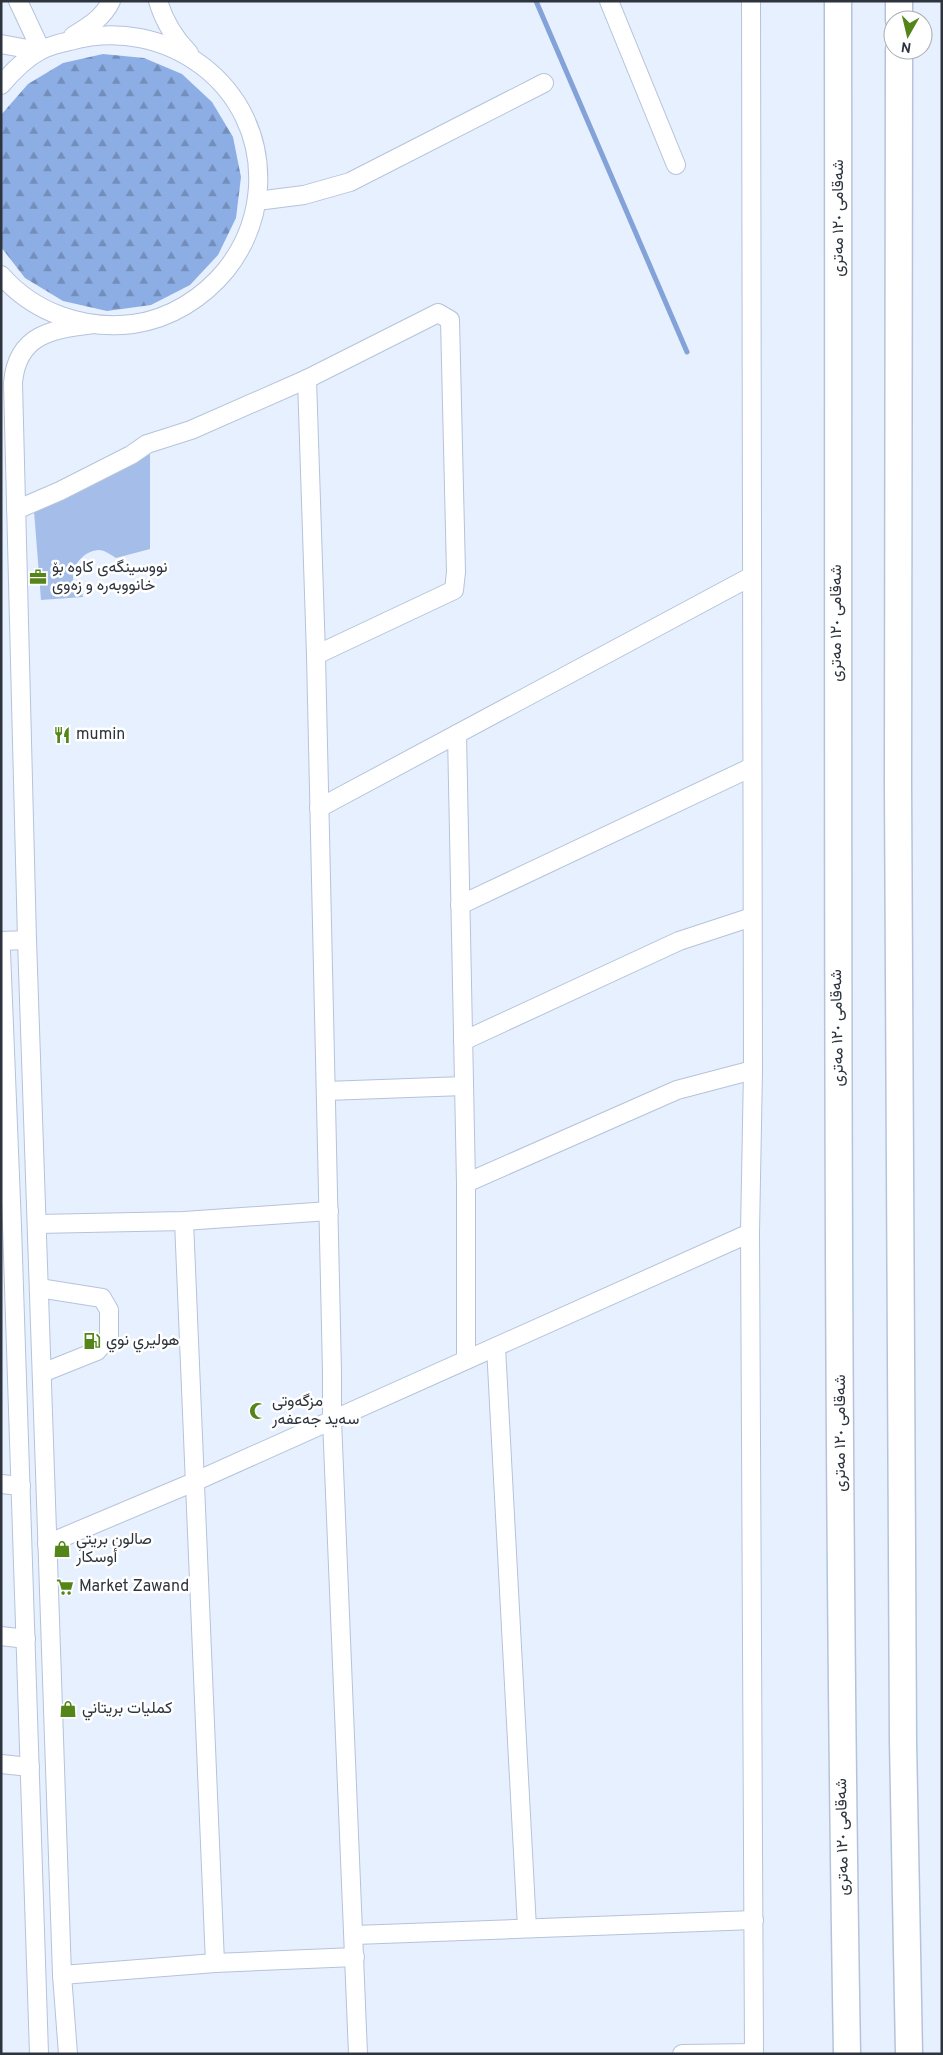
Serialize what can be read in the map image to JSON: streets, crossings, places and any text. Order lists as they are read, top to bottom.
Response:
{
  "streets": {
    "highway": ["شەقامی ١٢٠ مەتری"]
  },
  "places": {
    "office": ["نووسینگەی کاوە بۆ خانووبەرە و زەوی"],
    "restaurant": ["mumin"],
    "fuel station": ["هوليري نوي"],
    "mosque": ["مزگەوتی سەید جەعفەر"],
    "shop": ["صالون بريتي أوسكار", "كمليات بريتاني"],
    "supermarket": ["Market Zawand"]
  },
  "north": "bottom"
}
